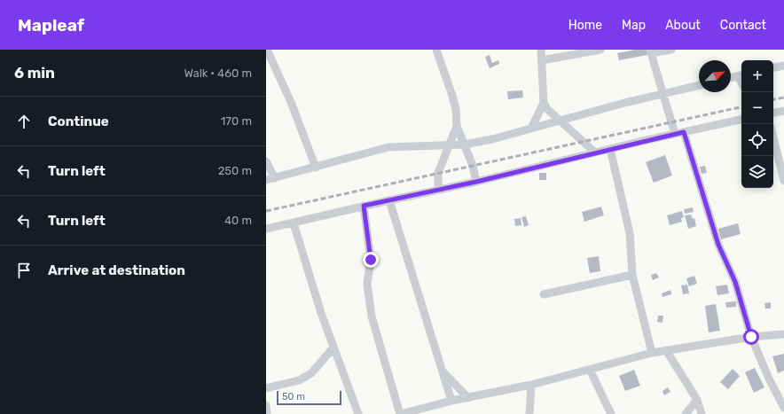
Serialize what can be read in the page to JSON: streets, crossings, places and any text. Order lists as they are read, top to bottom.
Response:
{
  "scale_bar": "50 m",
  "north": "top right",
  "page": {
    "header": "Mapleaf",
    "nav": [
      "Home",
      "Map",
      "About",
      "Contact"
    ],
    "heading": ["6 min", "Walk · 460 m"],
    "map_buttons": ["+", "−"],
    "list": [
      ["Continue", "170 m"],
      ["Turn left", "250 m"],
      ["Turn left", "40 m"],
      "Arrive at destination"
    ],
    "scale": "50 m"
  }
}
